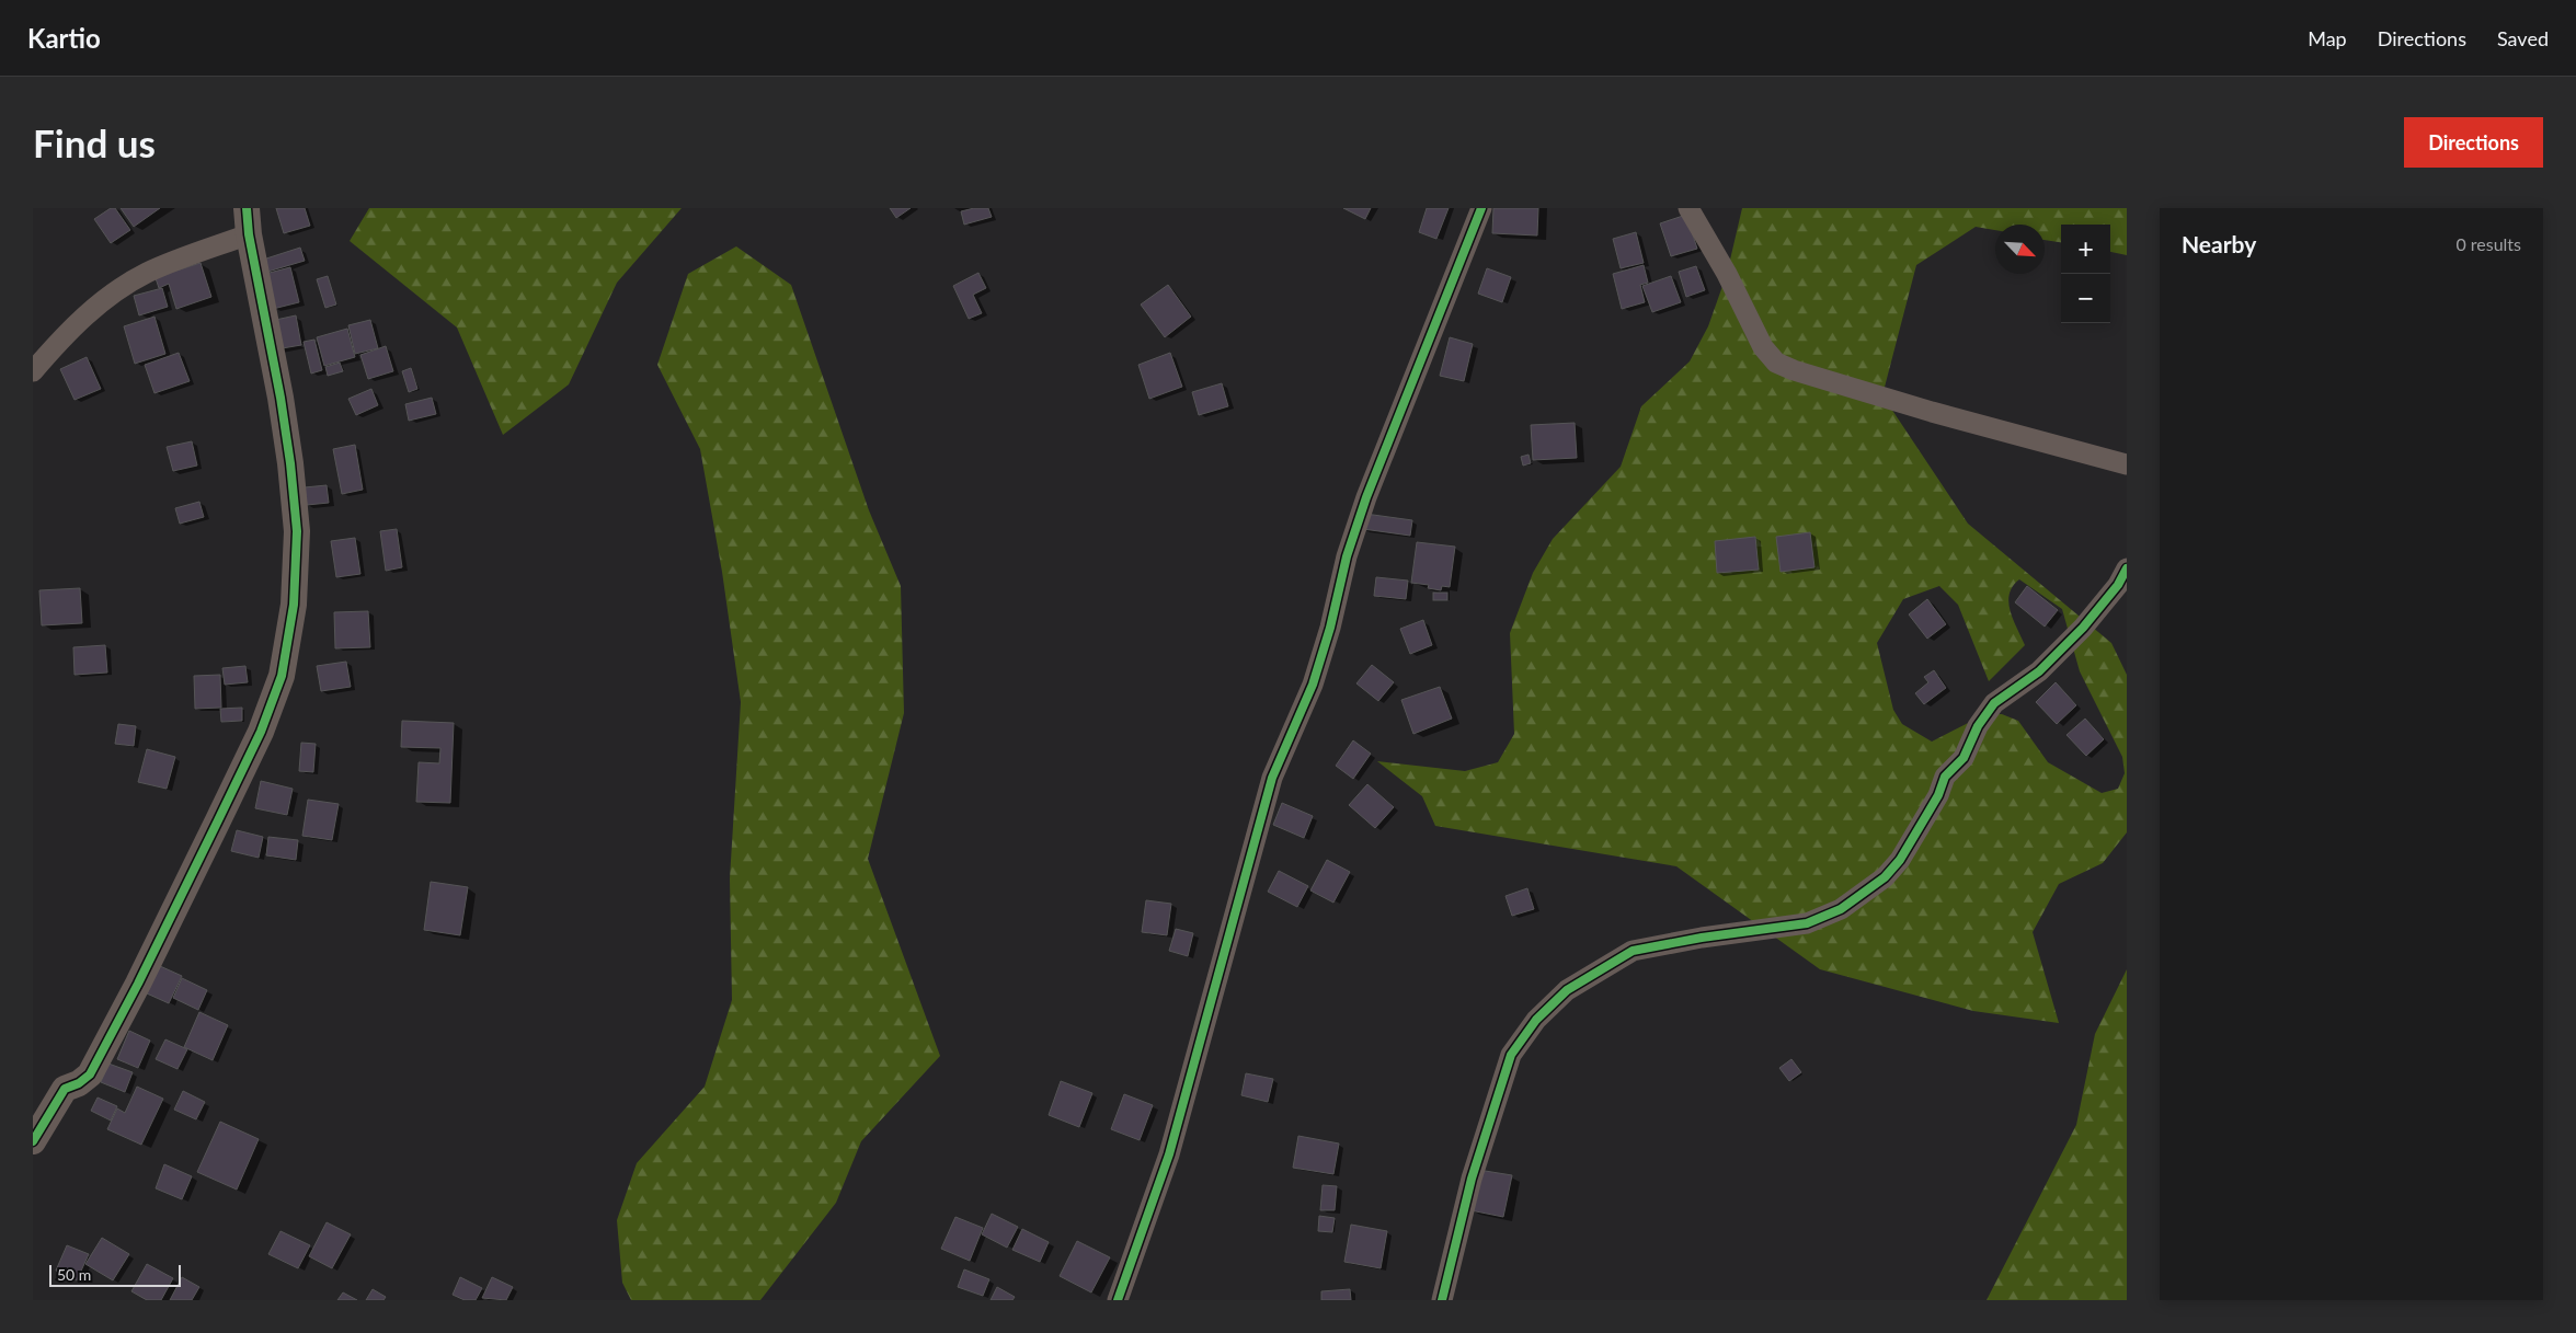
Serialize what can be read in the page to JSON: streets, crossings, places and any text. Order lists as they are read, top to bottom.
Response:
{
  "scale_bar": "50 m",
  "north": "bottom right",
  "page": {
    "header": "Kartio",
    "nav": ["Map", "Directions", "Saved"],
    "buttons": "Directions",
    "title": "Find us",
    "heading": ["Nearby", "0 results"],
    "map_buttons": ["+", "−"],
    "scale": "50 m"
  }
}
